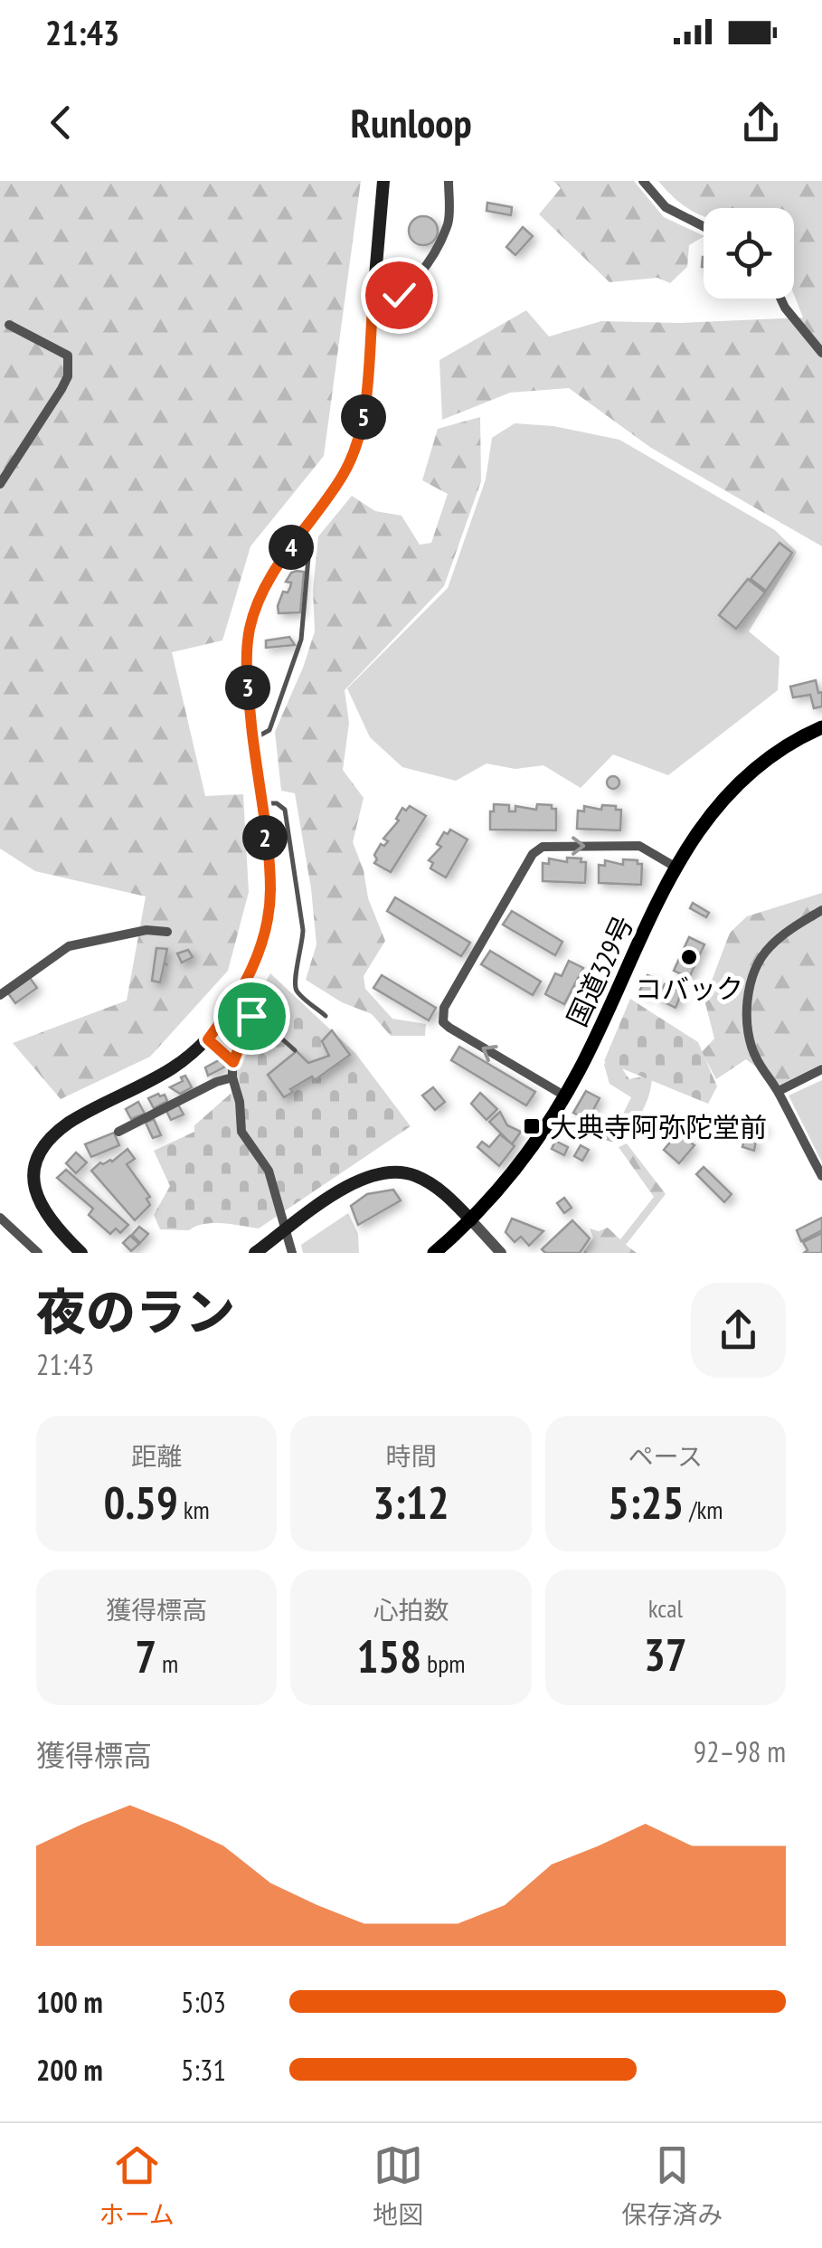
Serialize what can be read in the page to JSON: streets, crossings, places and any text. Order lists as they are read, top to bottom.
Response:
{
  "streets": {
    "highway": ["国道329号"]
  },
  "places": {
    "other": ["コバック"],
    "transit": ["大典寺阿弥陀堂前"]
  },
  "page": {
    "status": "21:43",
    "header": "Runloop",
    "pins": [
      "5",
      "4",
      "3",
      "2"
    ],
    "heading": ["夜のラン", "21:43"],
    "stats": [
      ["距離", "0.59 km"],
      ["時間", "3:12"],
      ["ペース", "5:25 /km"],
      ["獲得標高", "7 m"],
      ["心拍数", "158 bpm"],
      ["kcal", "37"]
    ],
    "chart": ["獲得標高", "92–98 m"],
    "list": [
      {
        "name": "100 m",
        "note": "5:03"
      },
      {
        "name": "200 m",
        "note": "5:31"
      }
    ],
    "tabs": ["ホーム", "地図", "保存済み"]
  }
}
